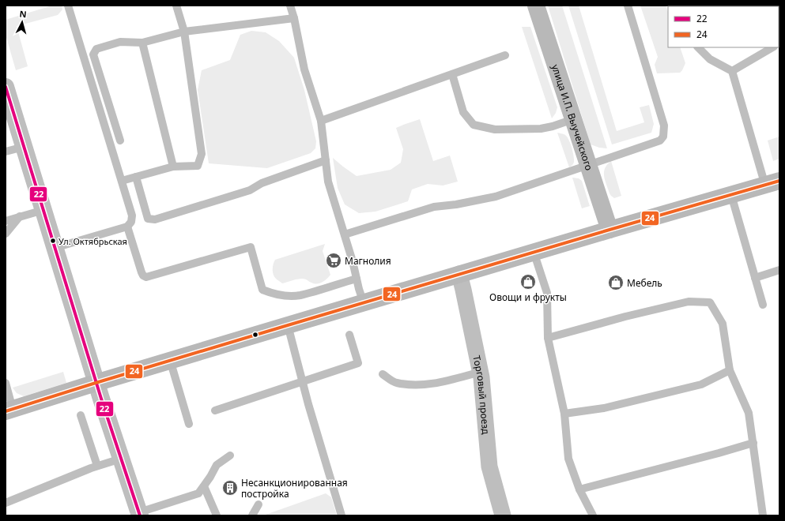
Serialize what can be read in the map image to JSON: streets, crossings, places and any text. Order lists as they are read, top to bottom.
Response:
{
  "streets": {
    "main road": ["улица И.П. Выучейского"],
    "street": ["Торговый проезд"]
  },
  "places": {
    "other": ["Ул. Октябрьская"],
    "supermarket": ["Магнолия"],
    "shop": ["Овощи и фрукты", "Мебель"],
    "building": ["Несанкционированная постройка"]
  },
  "lines": ["transit line 22", "transit line 24"],
  "legend": ["22", "24"],
  "north": "top"
}
